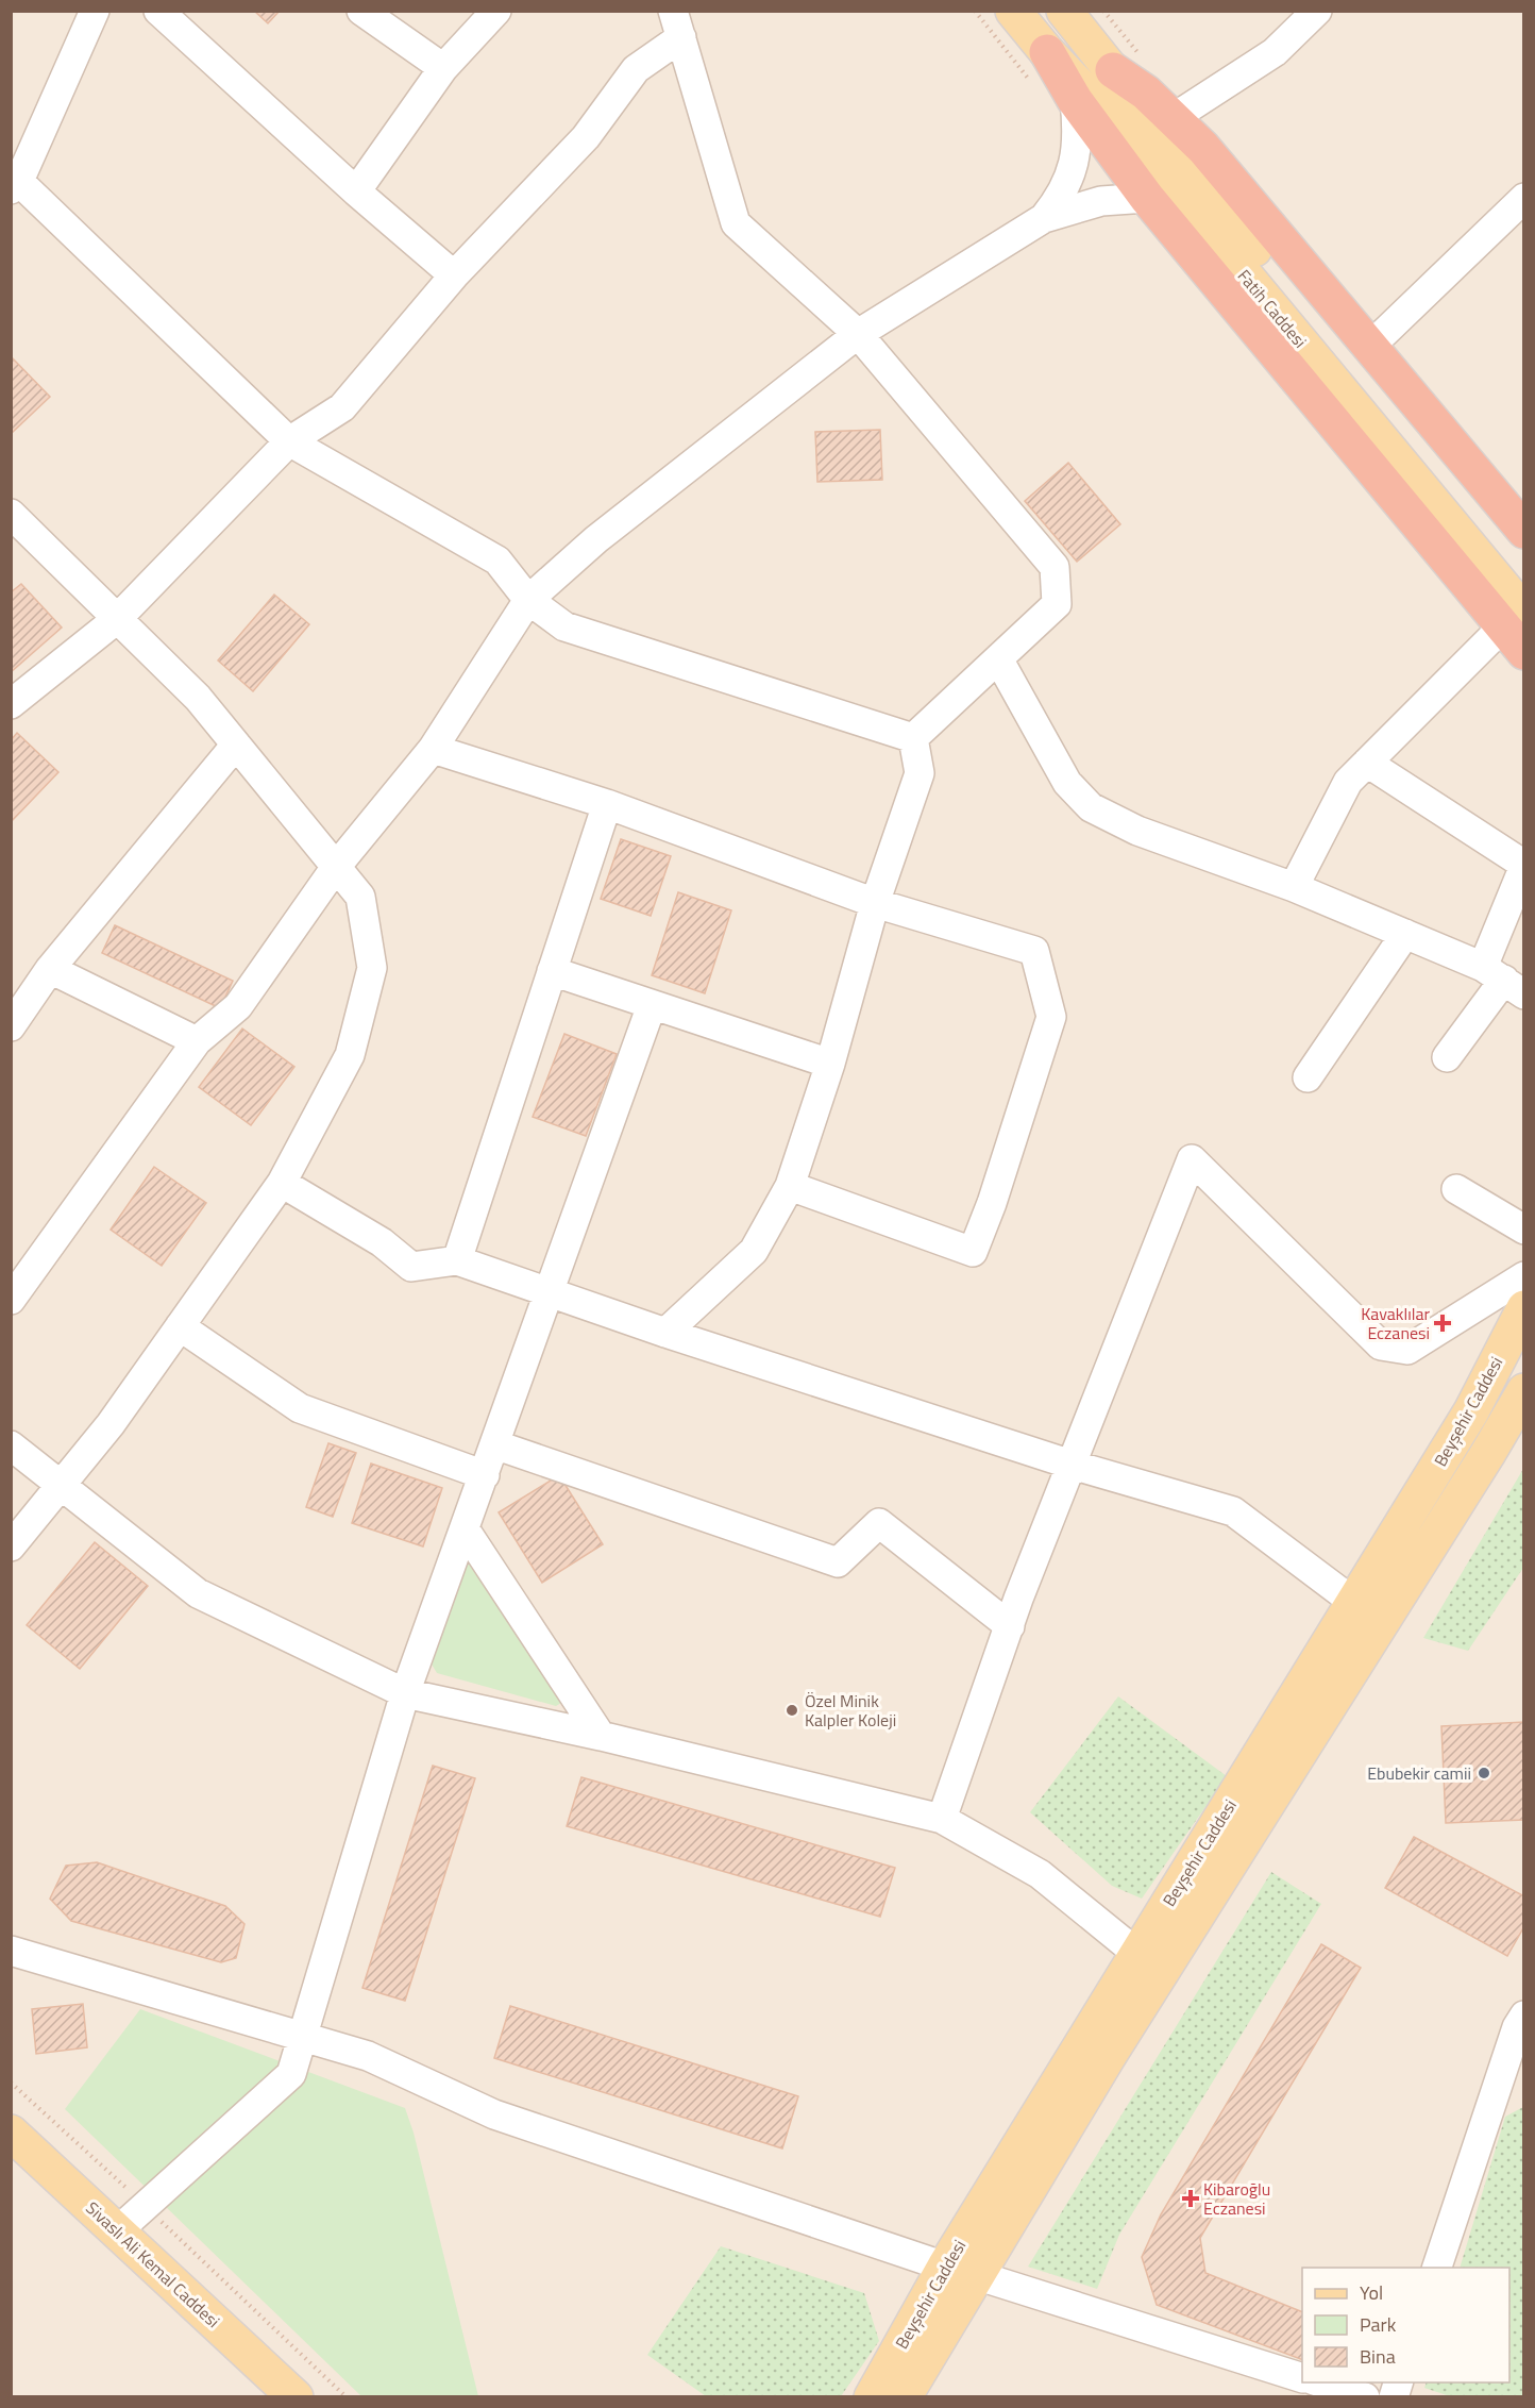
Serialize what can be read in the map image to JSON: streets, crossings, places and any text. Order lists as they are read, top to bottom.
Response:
{
  "streets": {
    "main road": ["Fatih Caddesi", "Beyşehir Caddesi", "Sivaslı Ali Kemal Caddesi"]
  },
  "places": {
    "health": ["Kavaklılar Eczanesi", "Kibaroğlu Eczanesi"],
    "other": ["Özel Minik Kalpler Koleji", "Ebubekir camii"]
  },
  "legend": ["Yol", "Park", "Bina"]
}
